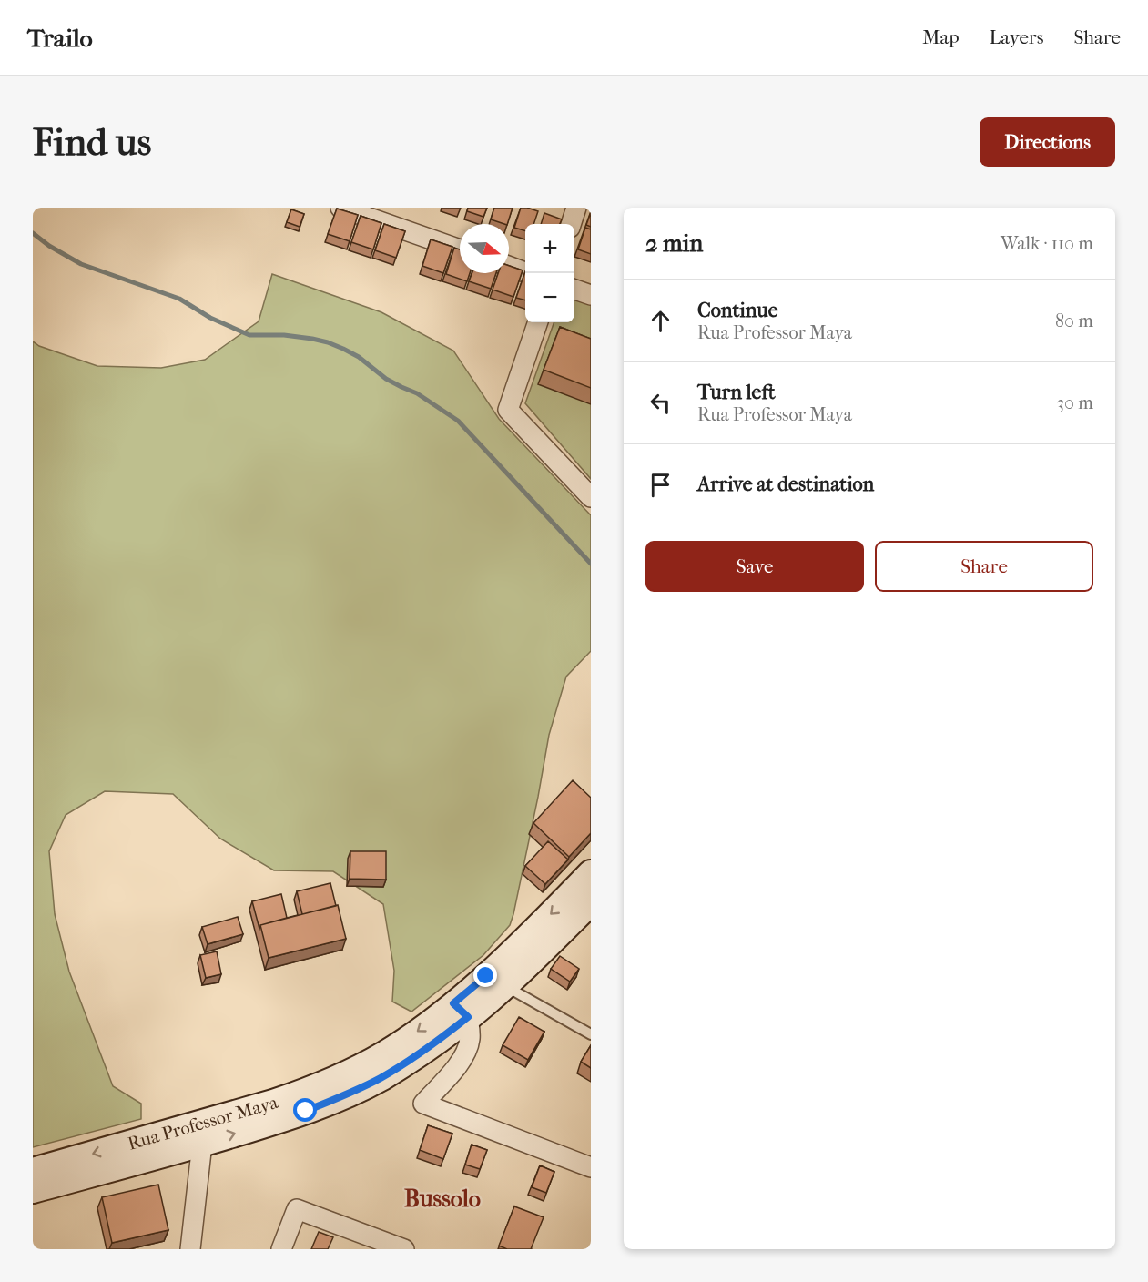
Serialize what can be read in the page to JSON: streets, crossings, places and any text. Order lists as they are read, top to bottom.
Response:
{
  "streets": {
    "main road": ["Rua Professor Maya"]
  },
  "districts": ["Bussolo"],
  "north": "right",
  "page": {
    "header": "Trailo",
    "nav": ["Map", "Layers", "Share"],
    "buttons": [
      "Directions",
      ["Save", "Share"]
    ],
    "title": "Find us",
    "heading": ["2 min", "Walk · 110 m"],
    "map_buttons": ["+", "−"],
    "list": [
      ["Continue", "Rua Professor Maya", "80 m"],
      ["Turn left", "Rua Professor Maya", "30 m"],
      "Arrive at destination"
    ]
  }
}
